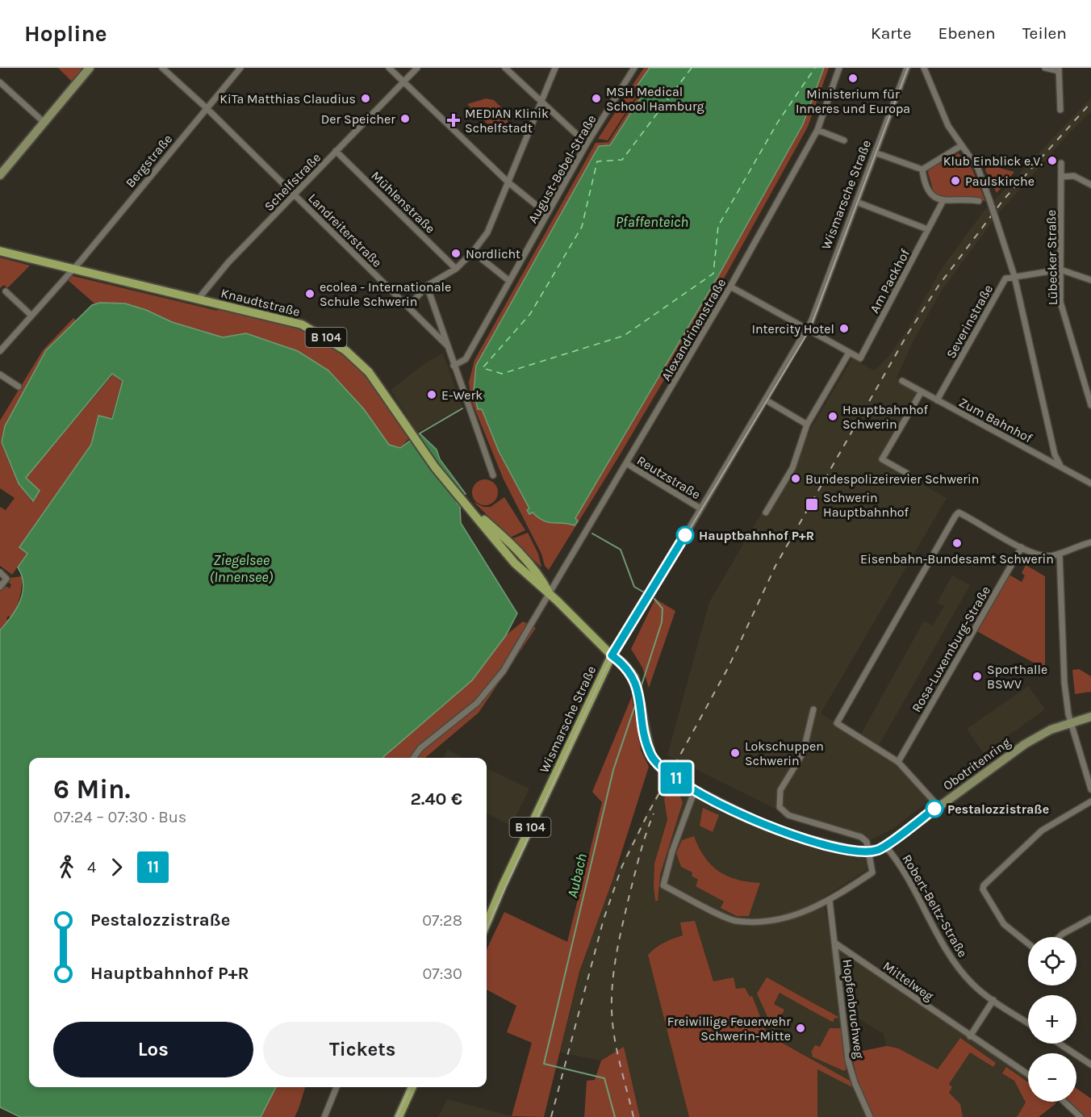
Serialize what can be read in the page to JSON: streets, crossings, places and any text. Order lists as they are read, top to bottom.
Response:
{
  "streets": {
    "main road": ["Wismarsche Straße", "Knaudtstraße", "B 104"],
    "street": [
      "Bergstraße",
      "August-Bebel-Straße",
      "Schelfstraße",
      "Mühlenstraße",
      "Landreiterstraße",
      "Lübecker Straße",
      "Am Packhof",
      "Severinstraße",
      "Alexandrinenstraße",
      "Zum Bahnhof",
      "Reutzstraße",
      "Rosa-Luxemburg-Straße",
      "Obotritenring",
      "Robert-Beltz-Straße",
      "Mittelweg",
      "Hopfenbruchweg"
    ]
  },
  "crossings": [
    ["Bergstraße", "Landreiterstraße"],
    ["Bergstraße", "Knaudtstraße"],
    ["Schelfstraße", "Mühlenstraße"],
    ["Schelfstraße", "Landreiterstraße"],
    ["Schelfstraße", "Knaudtstraße"],
    ["Wismarsche Straße", "B 104"],
    ["Wismarsche Straße", "Reutzstraße"],
    ["Wismarsche Straße", "Obotritenring"],
    ["Knaudtstraße", "Alexandrinenstraße"],
    ["Knaudtstraße", "B 104"],
    ["Severinstraße", "Zum Bahnhof"],
    ["Alexandrinenstraße", "B 104"],
    ["Alexandrinenstraße", "Reutzstraße"],
    ["B 104", "Obotritenring"],
    ["Obotritenring", "Robert-Beltz-Straße"],
    ["Mittelweg", "Hopfenbruchweg"]
  ],
  "water": ["Pfaffenteich", "Ziegelsee (Innensee)", "Aubach"],
  "places": {
    "other": [
      "Ministerium für Inneres und Europa",
      "KiTa Matthias Claudius",
      "MSH Medical School Hamburg",
      "Der Speicher",
      "Klub Einblick e.V.",
      "Paulskirche",
      "Nordlicht",
      "ecolea - Internationale Schule Schwerin",
      "Intercity Hotel",
      "E-Werk",
      "Hauptbahnhof Schwerin",
      "Bundespolizeirevier Schwerin",
      "Hauptbahnhof P+R",
      "Eisenbahn-Bundesamt Schwerin",
      "Sporthalle BSWV",
      "Lokschuppen Schwerin",
      "Pestalozzistraße",
      "Freiwillige Feuerwehr Schwerin-Mitte"
    ],
    "health": ["MEDIAN Klinik Schelfstadt"],
    "transit": ["Schwerin Hauptbahnhof"]
  },
  "lines": ["bus line 11"],
  "page": {
    "header": "Hopline",
    "nav": ["Karte", "Ebenen", "Teilen"],
    "on_map": "11",
    "heading": ["6 Min.", "07:24 – 07:30 · Bus", "2.40 €"],
    "legs": ["4", "11"],
    "list": [
      {
        "name": "Pestalozzistraße",
        "value": "07:28"
      },
      {
        "name": "Hauptbahnhof P+R",
        "value": "07:30"
      }
    ],
    "map_buttons": ["+", "−"],
    "buttons": ["Los", "Tickets"]
  }
}
